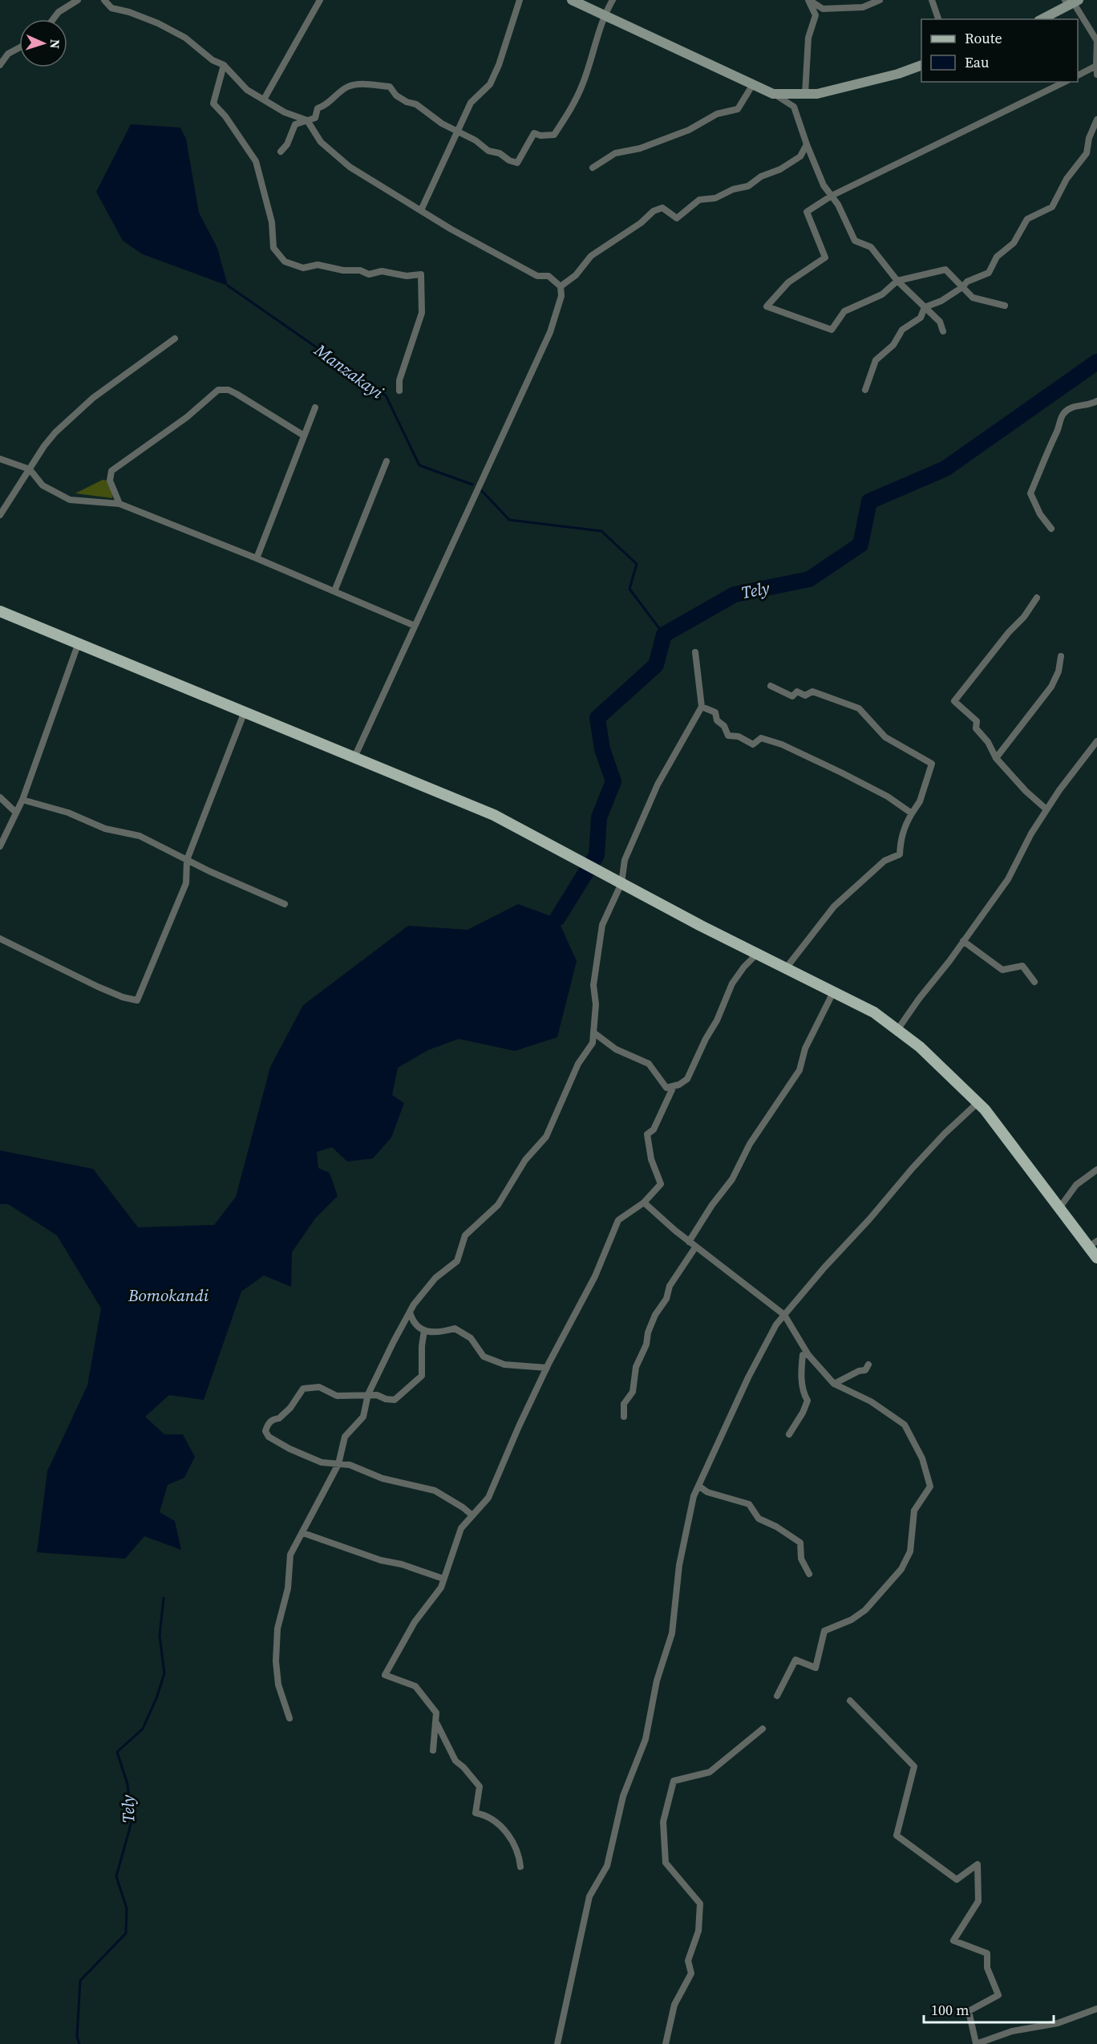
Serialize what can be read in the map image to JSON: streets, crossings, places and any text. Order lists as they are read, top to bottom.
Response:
{
  "water": ["Manzakayi", "Tely", "Bomokandi"],
  "legend": ["Route", "Eau"],
  "scale_bar": "100 m",
  "north": "right"
}
